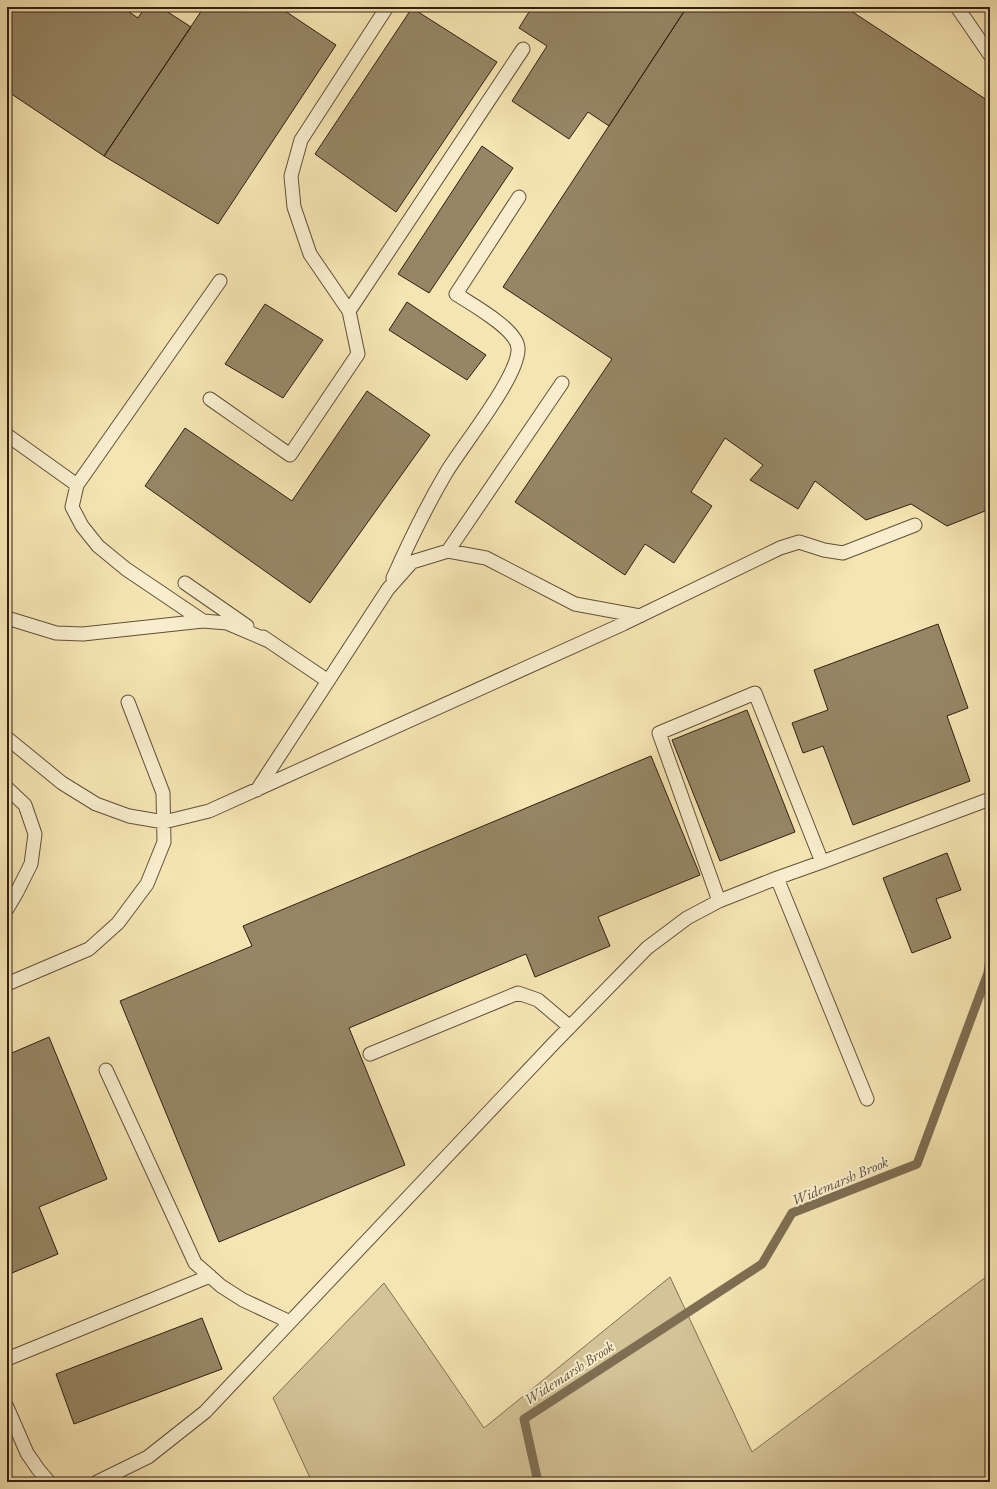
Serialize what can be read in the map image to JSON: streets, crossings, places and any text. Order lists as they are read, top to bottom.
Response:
{
  "water": ["Widemarsh Brook"]
}
